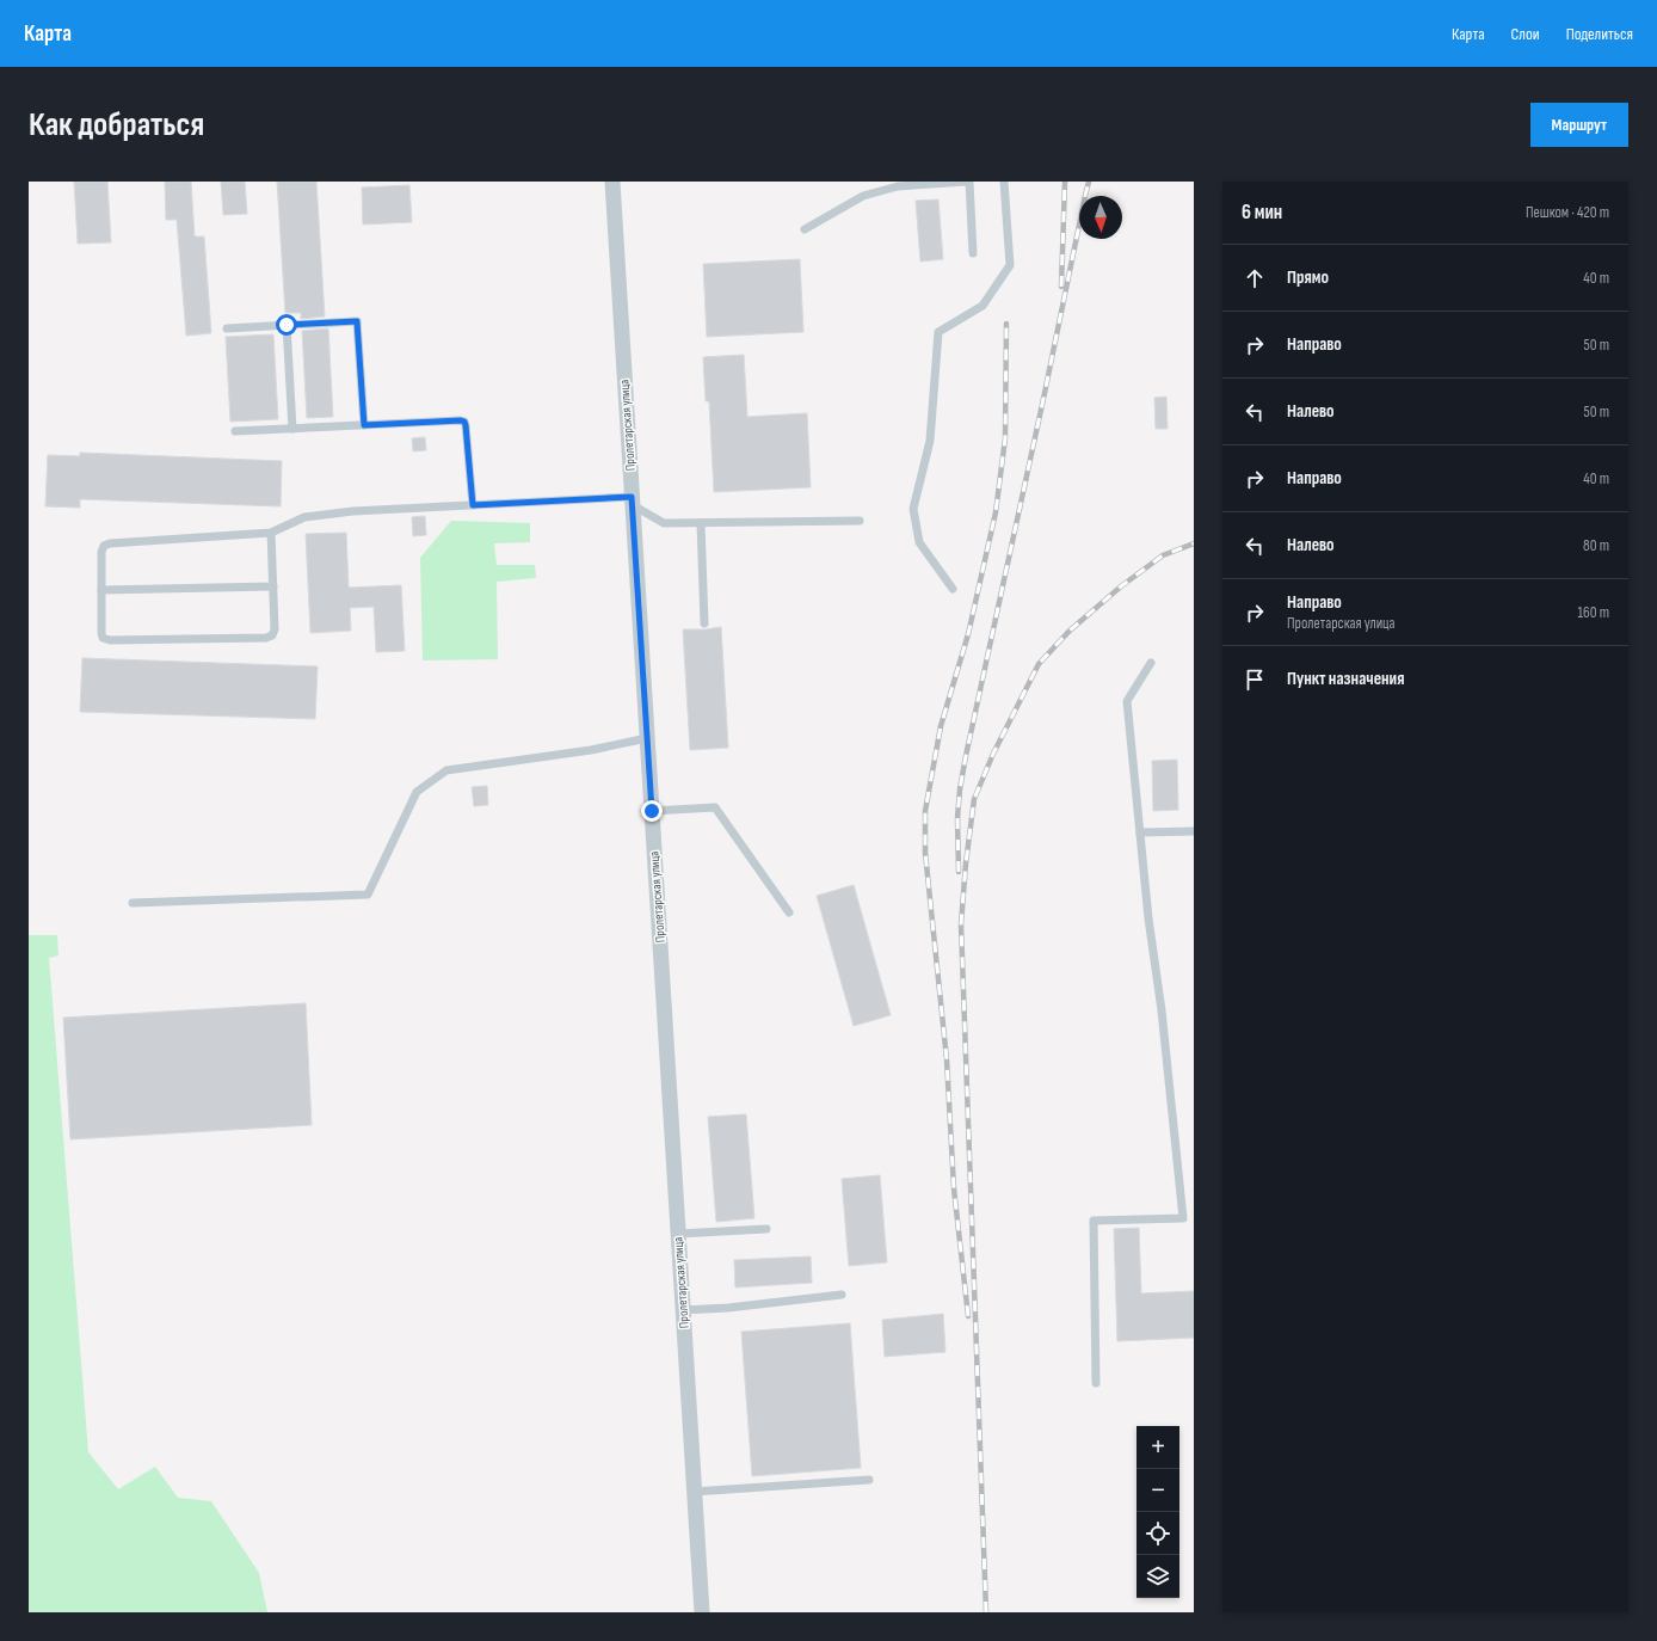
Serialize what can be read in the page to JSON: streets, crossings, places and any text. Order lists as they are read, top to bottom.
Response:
{
  "streets": {
    "street": ["Пролетарская улица"]
  },
  "north": "bottom",
  "page": {
    "header": "Карта",
    "nav": ["Карта", "Слои", "Поделиться"],
    "buttons": "Маршрут",
    "title": "Как добраться",
    "heading": ["6 мин", "Пешком · 420 m"],
    "list": [
      ["Прямо", "40 m"],
      ["Направо", "50 m"],
      ["Налево", "50 m"],
      ["Направо", "40 m"],
      ["Налево", "80 m"],
      ["Направо", "Пролетарская улица", "160 m"],
      "Пункт назначения"
    ],
    "map_buttons": ["+", "−"]
  }
}
